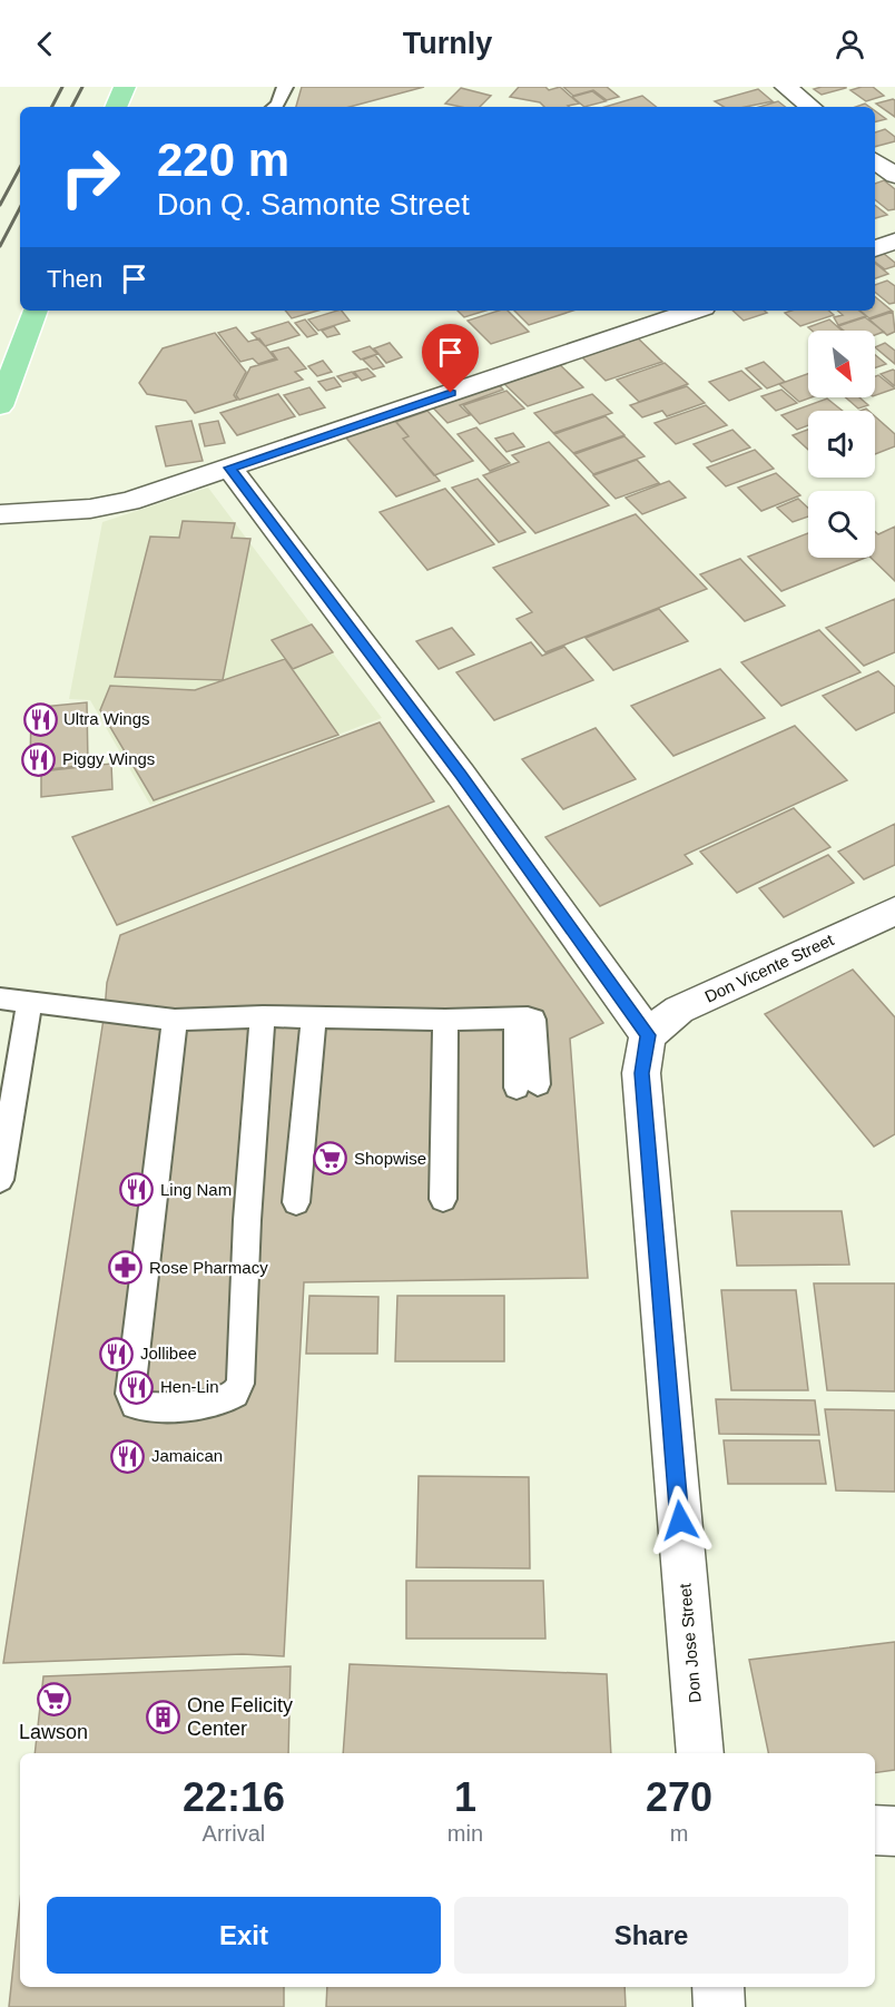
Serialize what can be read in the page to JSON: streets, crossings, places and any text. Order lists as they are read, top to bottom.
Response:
{
  "streets": {
    "street": ["Don Vicente Street", "Don Jose Street"]
  },
  "crossings": [
    ["Don Vicente Street", "Don Jose Street"]
  ],
  "places": {
    "restaurant": [
      "Ultra Wings",
      "Piggy Wings",
      "Ling Nam",
      "Jollibee",
      "Hen-Lin",
      "Jamaican"
    ],
    "supermarket": ["Shopwise", "Lawson"],
    "pharmacy": ["Rose Pharmacy"],
    "building": ["One Felicity Center"]
  },
  "north": "bottom right",
  "page": {
    "header": "Turnly",
    "turn": ["220 m", "Don Q. Samonte Street"],
    "then": "Then",
    "eta": [
      "22:16",
      "Arrival",
      "1",
      "min",
      "270",
      "m"
    ],
    "buttons": ["Exit", "Share"]
  }
}
